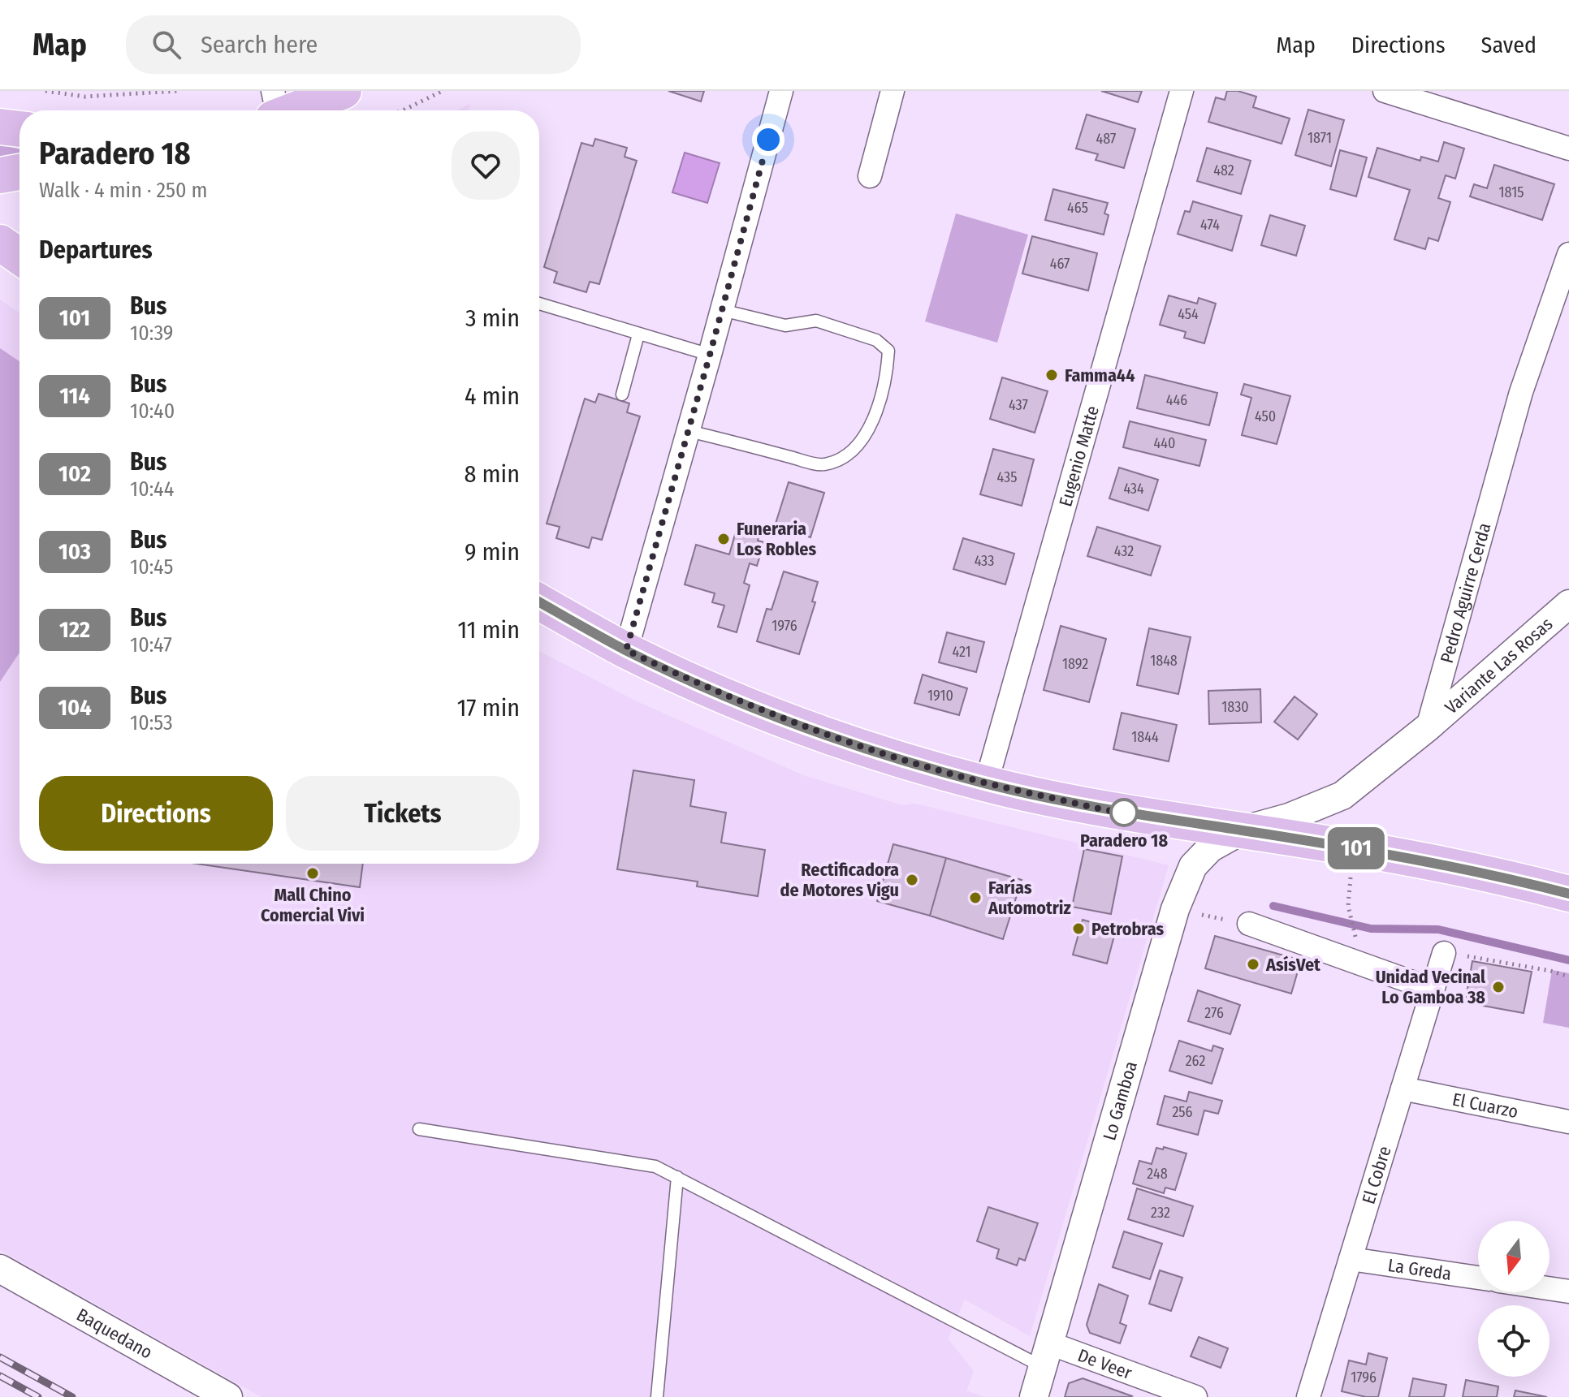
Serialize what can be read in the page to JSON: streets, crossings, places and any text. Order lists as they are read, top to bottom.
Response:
{
  "streets": {
    "street": [
      "Eugenio Matte",
      "Pedro Aguirre Cerda",
      "Variante Las Rosas",
      "Lo Gamboa",
      "El Cuarzo",
      "El Cobre",
      "La Greda",
      "Baquedano",
      "De Veer"
    ]
  },
  "crossings": [
    ["Pedro Aguirre Cerda", "Variante Las Rosas"],
    ["Lo Gamboa", "De Veer"],
    ["El Cuarzo", "El Cobre"],
    ["El Cobre", "La Greda"]
  ],
  "places": [
    "Famma44",
    "Funeraria Los Robles",
    "Paradero 18",
    "Mall Chino Comercial Vivi",
    "Rectificadora de Motores Vigu",
    "Farías Automotriz",
    "Petrobras",
    "AsísVet",
    "Unidad Vecinal Lo Gamboa 38"
  ],
  "lines": ["bus line 101"],
  "house_numbers": [
    "1871",
    "487",
    "482",
    "1815",
    "465",
    "474",
    "467",
    "454",
    "446",
    "437",
    "450",
    "440",
    "435",
    "434",
    "432",
    "433",
    "1976",
    "421",
    "1848",
    "1892",
    "1910",
    "1830",
    "1844",
    "276",
    "262",
    "256",
    "248",
    "232",
    "1796"
  ],
  "north": "bottom",
  "page": {
    "header": "Map",
    "search": "Search here",
    "nav": ["Map", "Directions", "Saved"],
    "on_map": "101",
    "heading": [
      ["Paradero 18", "Walk · 4 min · 250 m"],
      "Departures"
    ],
    "list": [
      {
        "mark": "101",
        "name": "Bus",
        "note": "10:39",
        "value": "3 min"
      },
      {
        "mark": "114",
        "name": "Bus",
        "note": "10:40",
        "value": "4 min"
      },
      {
        "mark": "102",
        "name": "Bus",
        "note": "10:44",
        "value": "8 min"
      },
      {
        "mark": "103",
        "name": "Bus",
        "note": "10:45",
        "value": "9 min"
      },
      {
        "mark": "122",
        "name": "Bus",
        "note": "10:47",
        "value": "11 min"
      },
      {
        "mark": "104",
        "name": "Bus",
        "note": "10:53",
        "value": "17 min"
      }
    ],
    "buttons": ["Directions", "Tickets"]
  }
}
